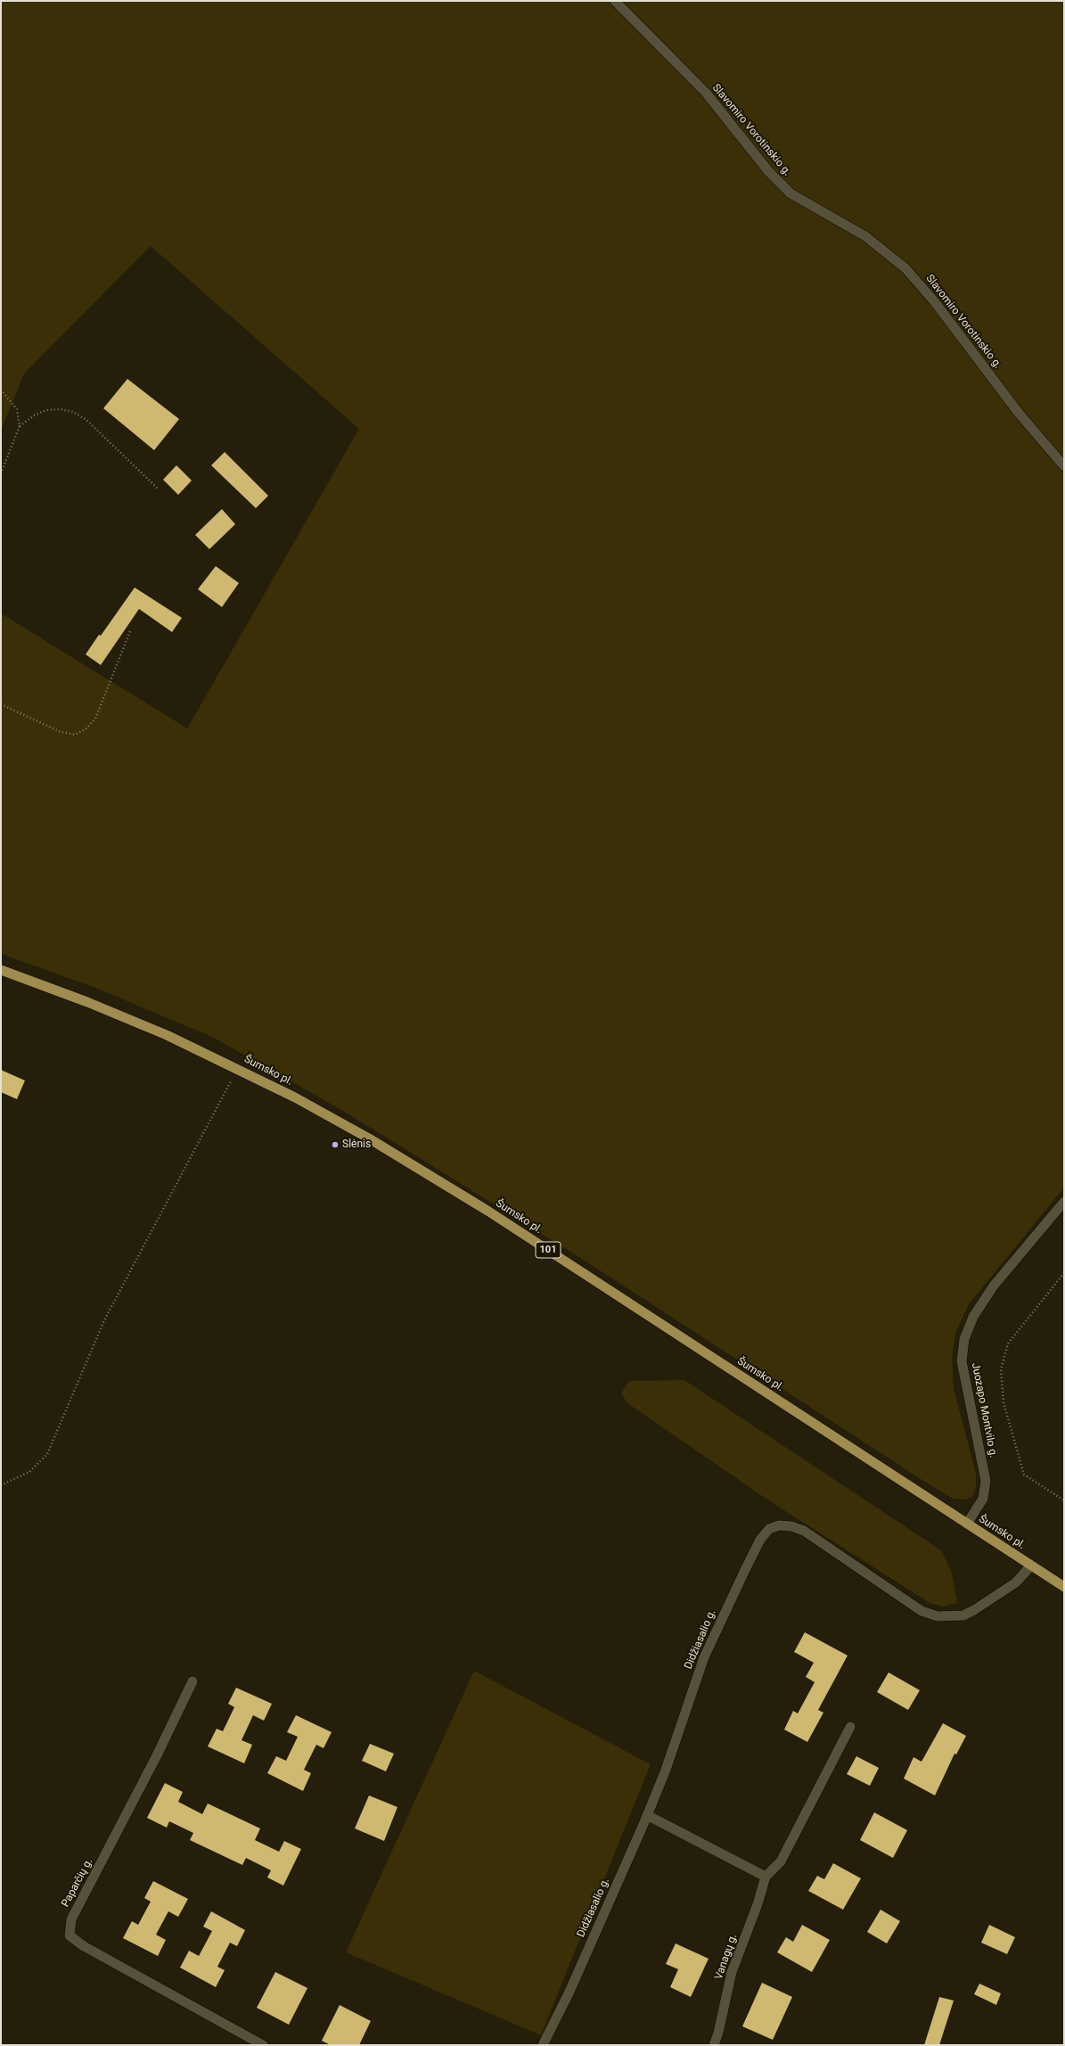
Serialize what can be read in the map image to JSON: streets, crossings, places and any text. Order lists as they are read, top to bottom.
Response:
{
  "streets": {
    "main road": ["Šumsko pl.", "101"],
    "street": [
      "Slavomiro Vorotinskio g.",
      "Juozapo Montvilo g.",
      "Didžiasalio g.",
      "Paparčių g.",
      "Vanagų g."
    ]
  },
  "crossings": [
    ["Šumsko pl.", "Juozapo Montvilo g."],
    ["Šumsko pl.", "Didžiasalio g."]
  ],
  "places": ["Slėnis"]
}
